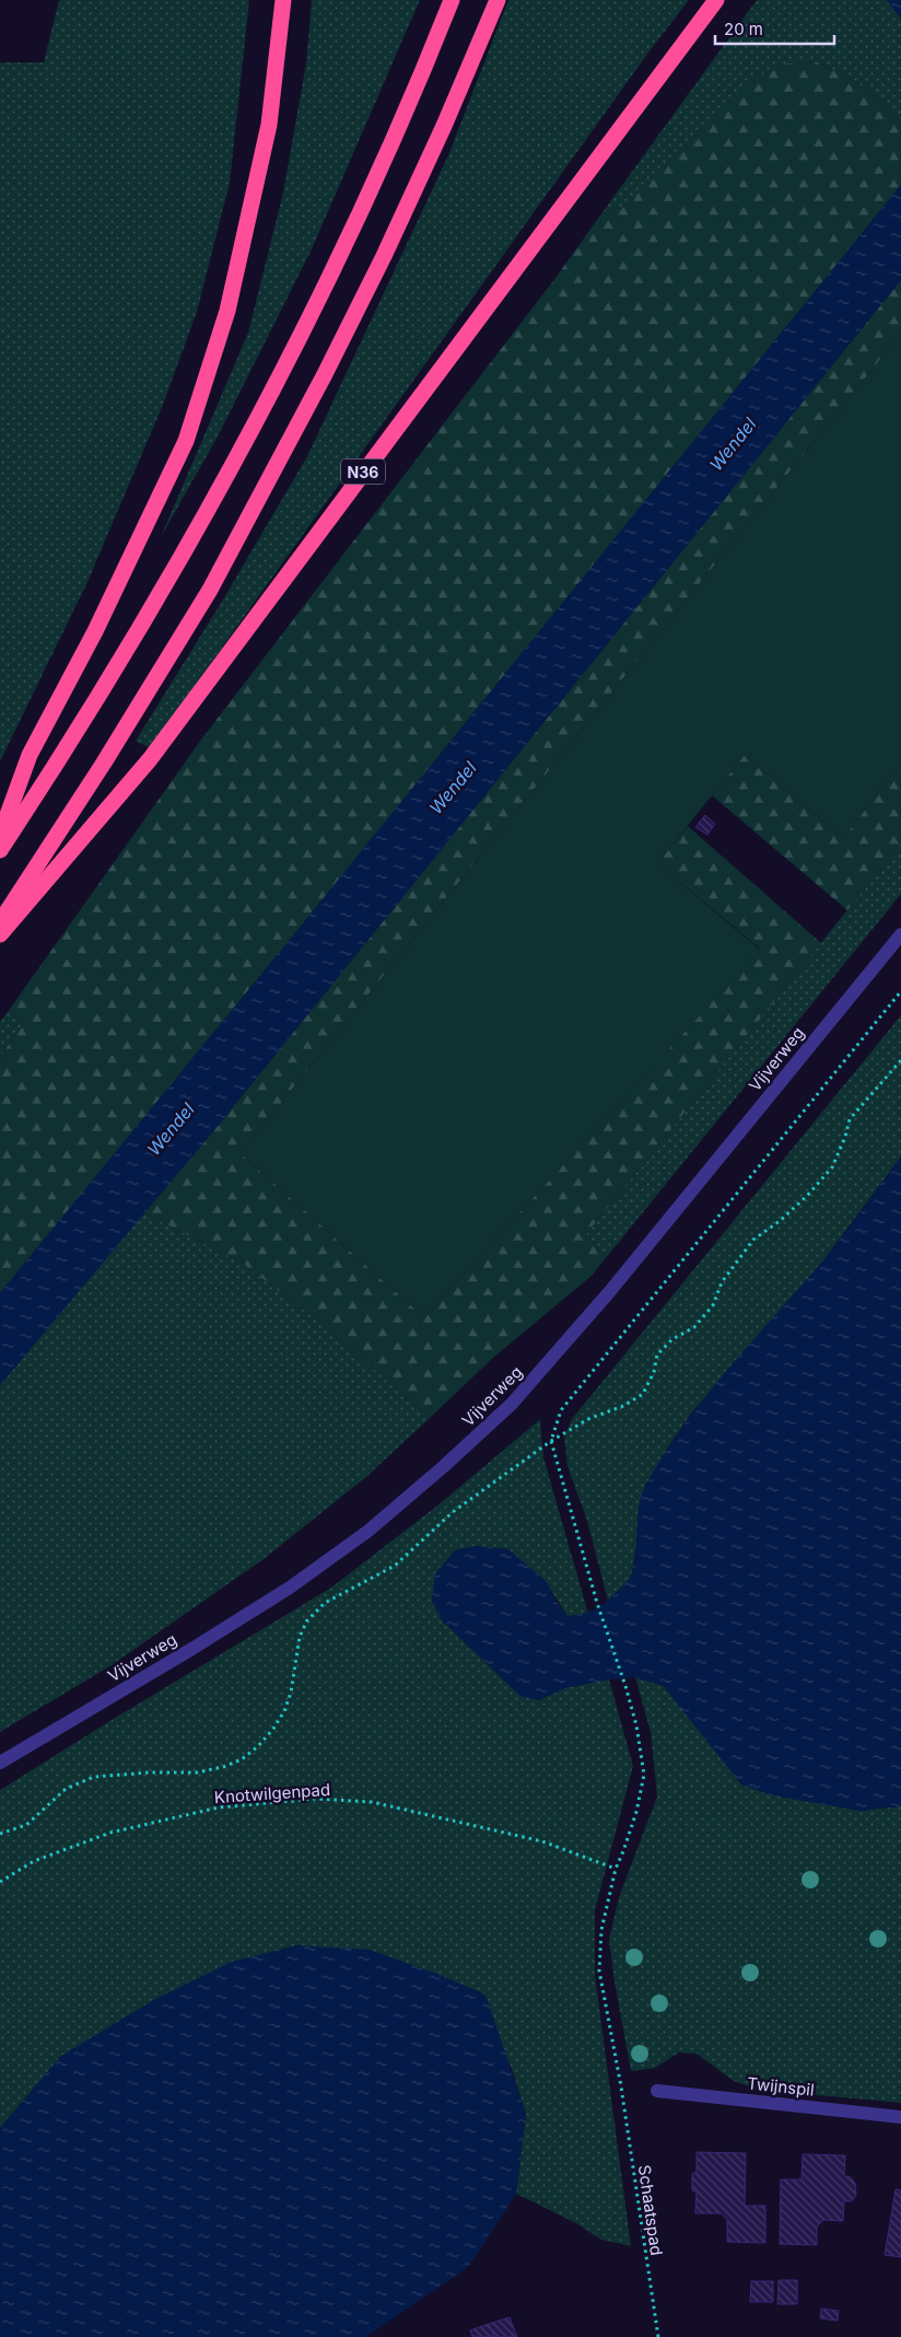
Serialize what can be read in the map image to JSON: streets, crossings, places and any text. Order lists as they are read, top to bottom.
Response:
{
  "streets": {
    "highway": ["N36"],
    "street": ["Vijverweg", "Twijnspil"],
    "path": ["Knotwilgenpad", "Schaatspad"]
  },
  "crossings": [
    ["Knotwilgenpad", "Schaatspad"]
  ],
  "water": ["Wendel"],
  "scale_bar": "20 m"
}
